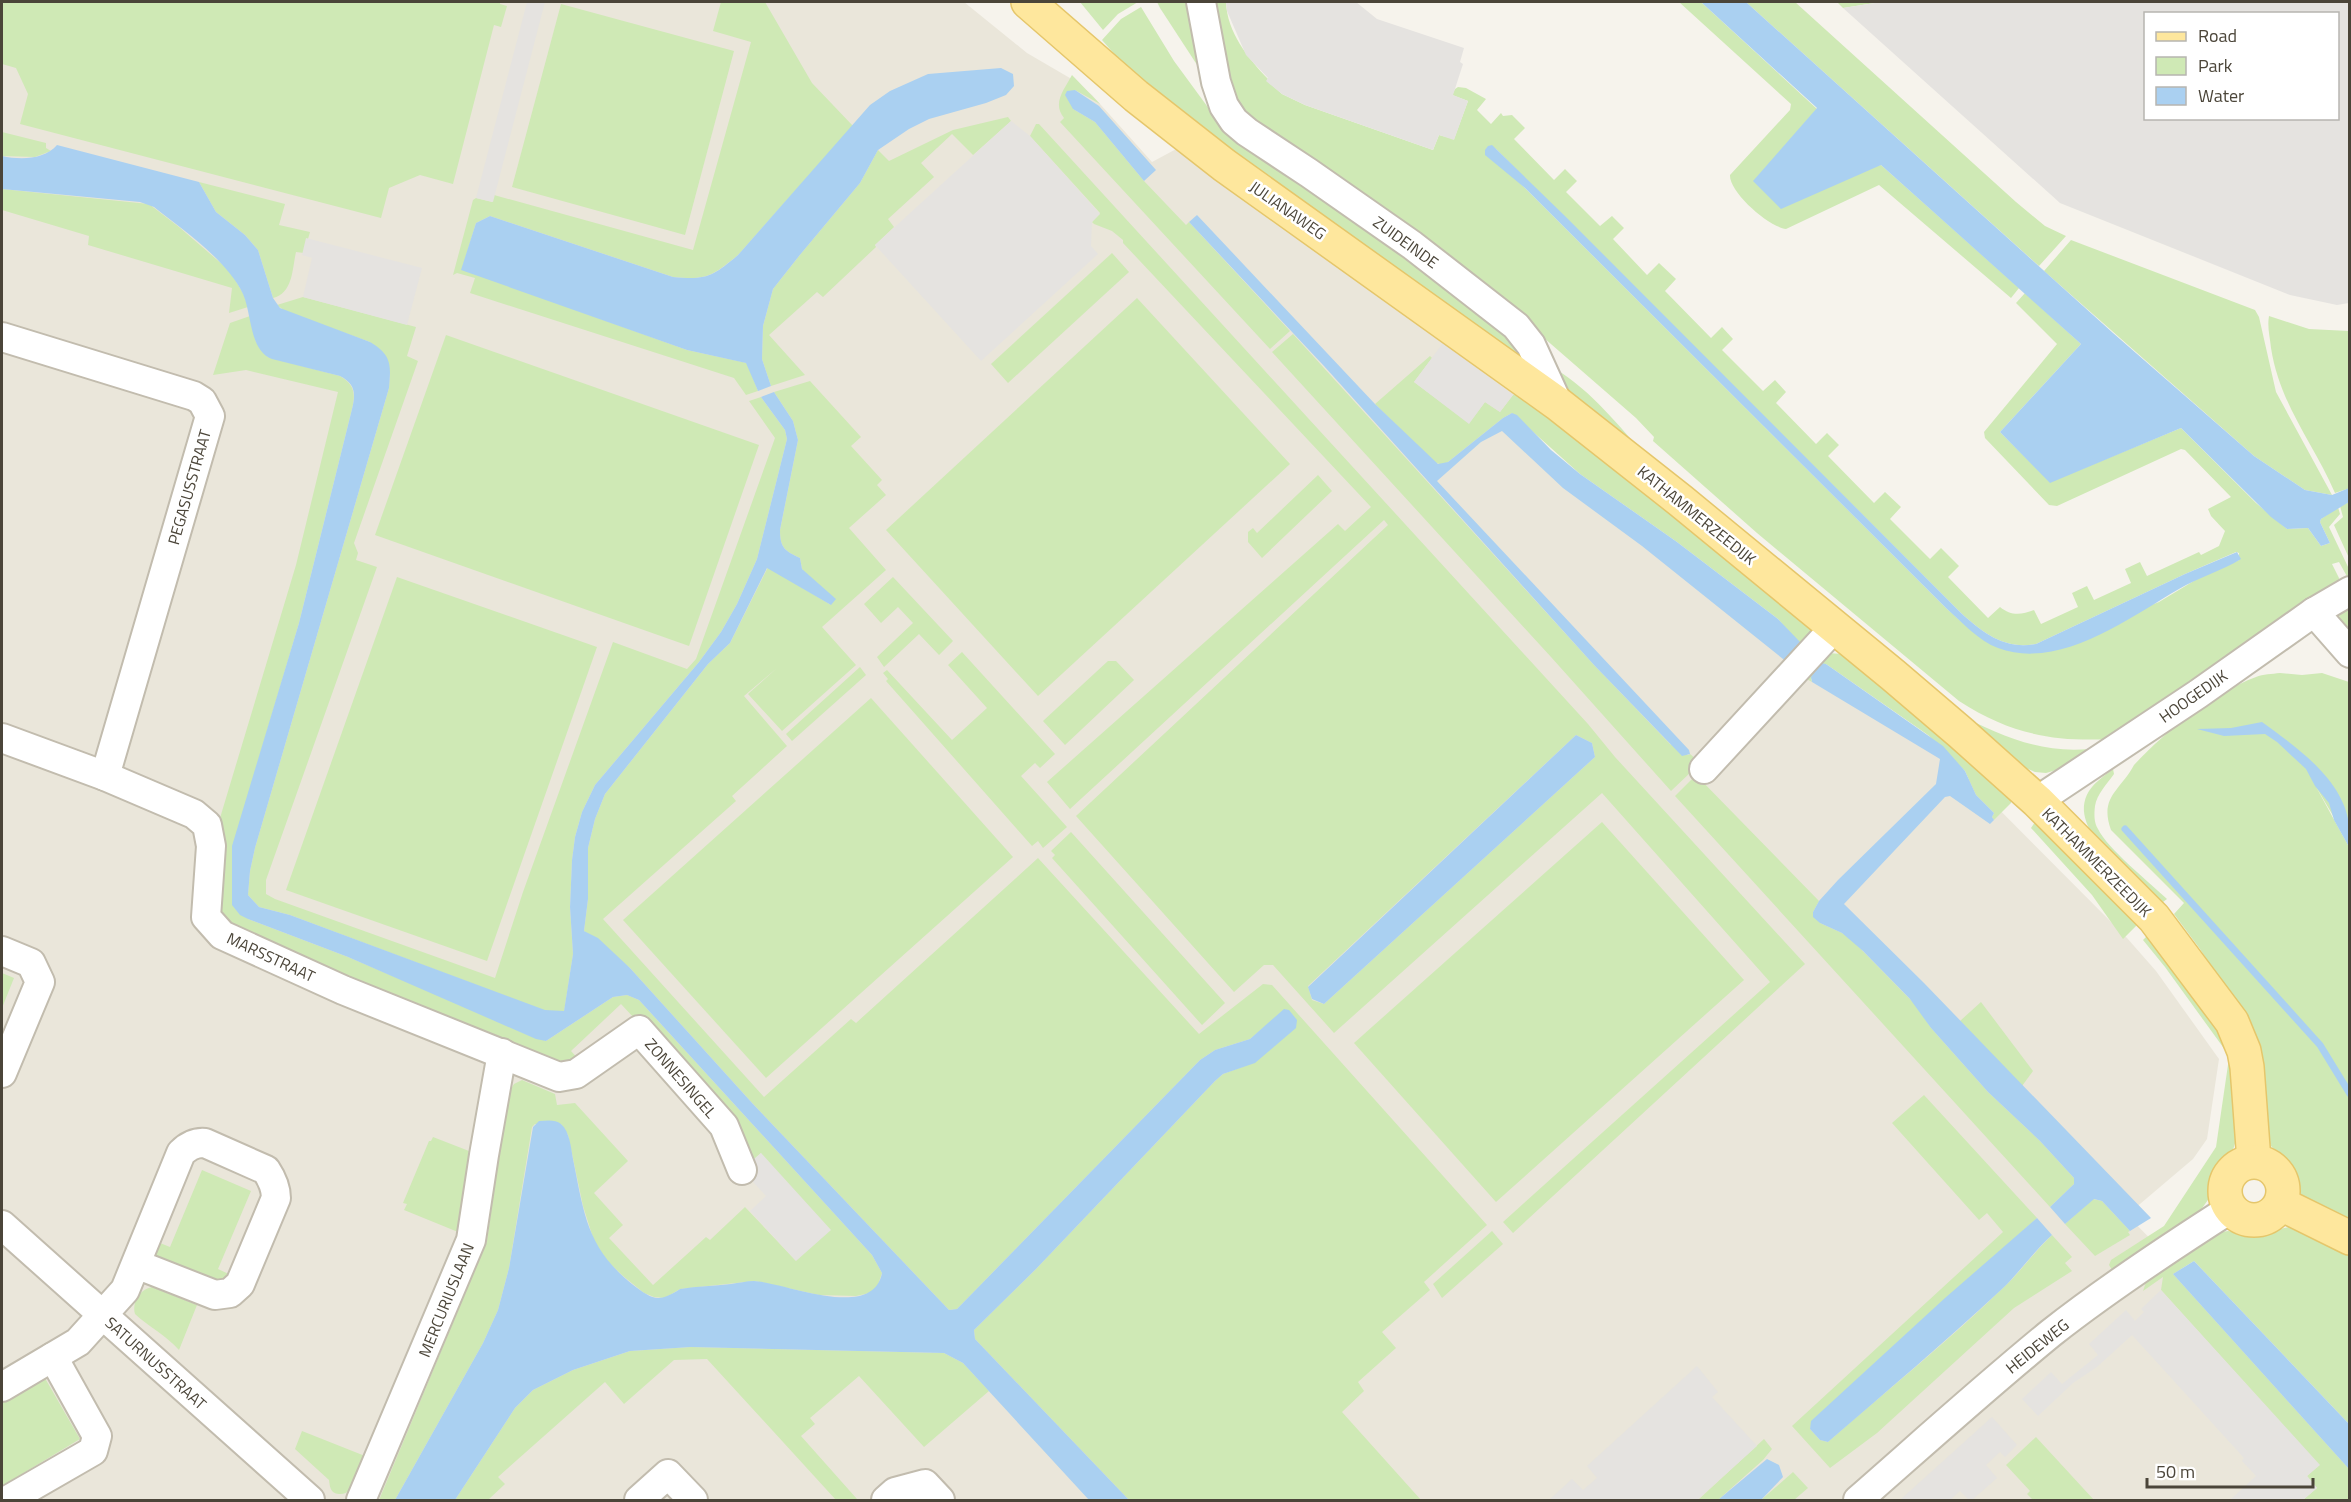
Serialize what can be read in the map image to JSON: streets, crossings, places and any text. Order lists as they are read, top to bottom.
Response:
{
  "streets": {
    "main road": ["JULIANAWEG", "KATHAMMERZEEDIJK"],
    "street": [
      "ZUIDEINDE",
      "PEGASUSSTRAAT",
      "HOOGEDIJK",
      "MARSSTRAAT",
      "ZONNESINGEL",
      "MERCURIUSLAAN",
      "HEIDEWEG",
      "SATURNUSSTRAAT"
    ]
  },
  "crossings": [
    ["JULIANAWEG", "ZUIDEINDE"],
    ["JULIANAWEG", "KATHAMMERZEEDIJK"],
    ["ZUIDEINDE", "KATHAMMERZEEDIJK"],
    ["PEGASUSSTRAAT", "MARSSTRAAT"],
    ["KATHAMMERZEEDIJK", "HOOGEDIJK"],
    ["KATHAMMERZEEDIJK", "HEIDEWEG"],
    ["MARSSTRAAT", "ZONNESINGEL"],
    ["MARSSTRAAT", "MERCURIUSLAAN"],
    ["ZONNESINGEL", "MERCURIUSLAAN"]
  ],
  "legend": ["Road", "Park", "Water"],
  "scale_bar": "50 m"
}
